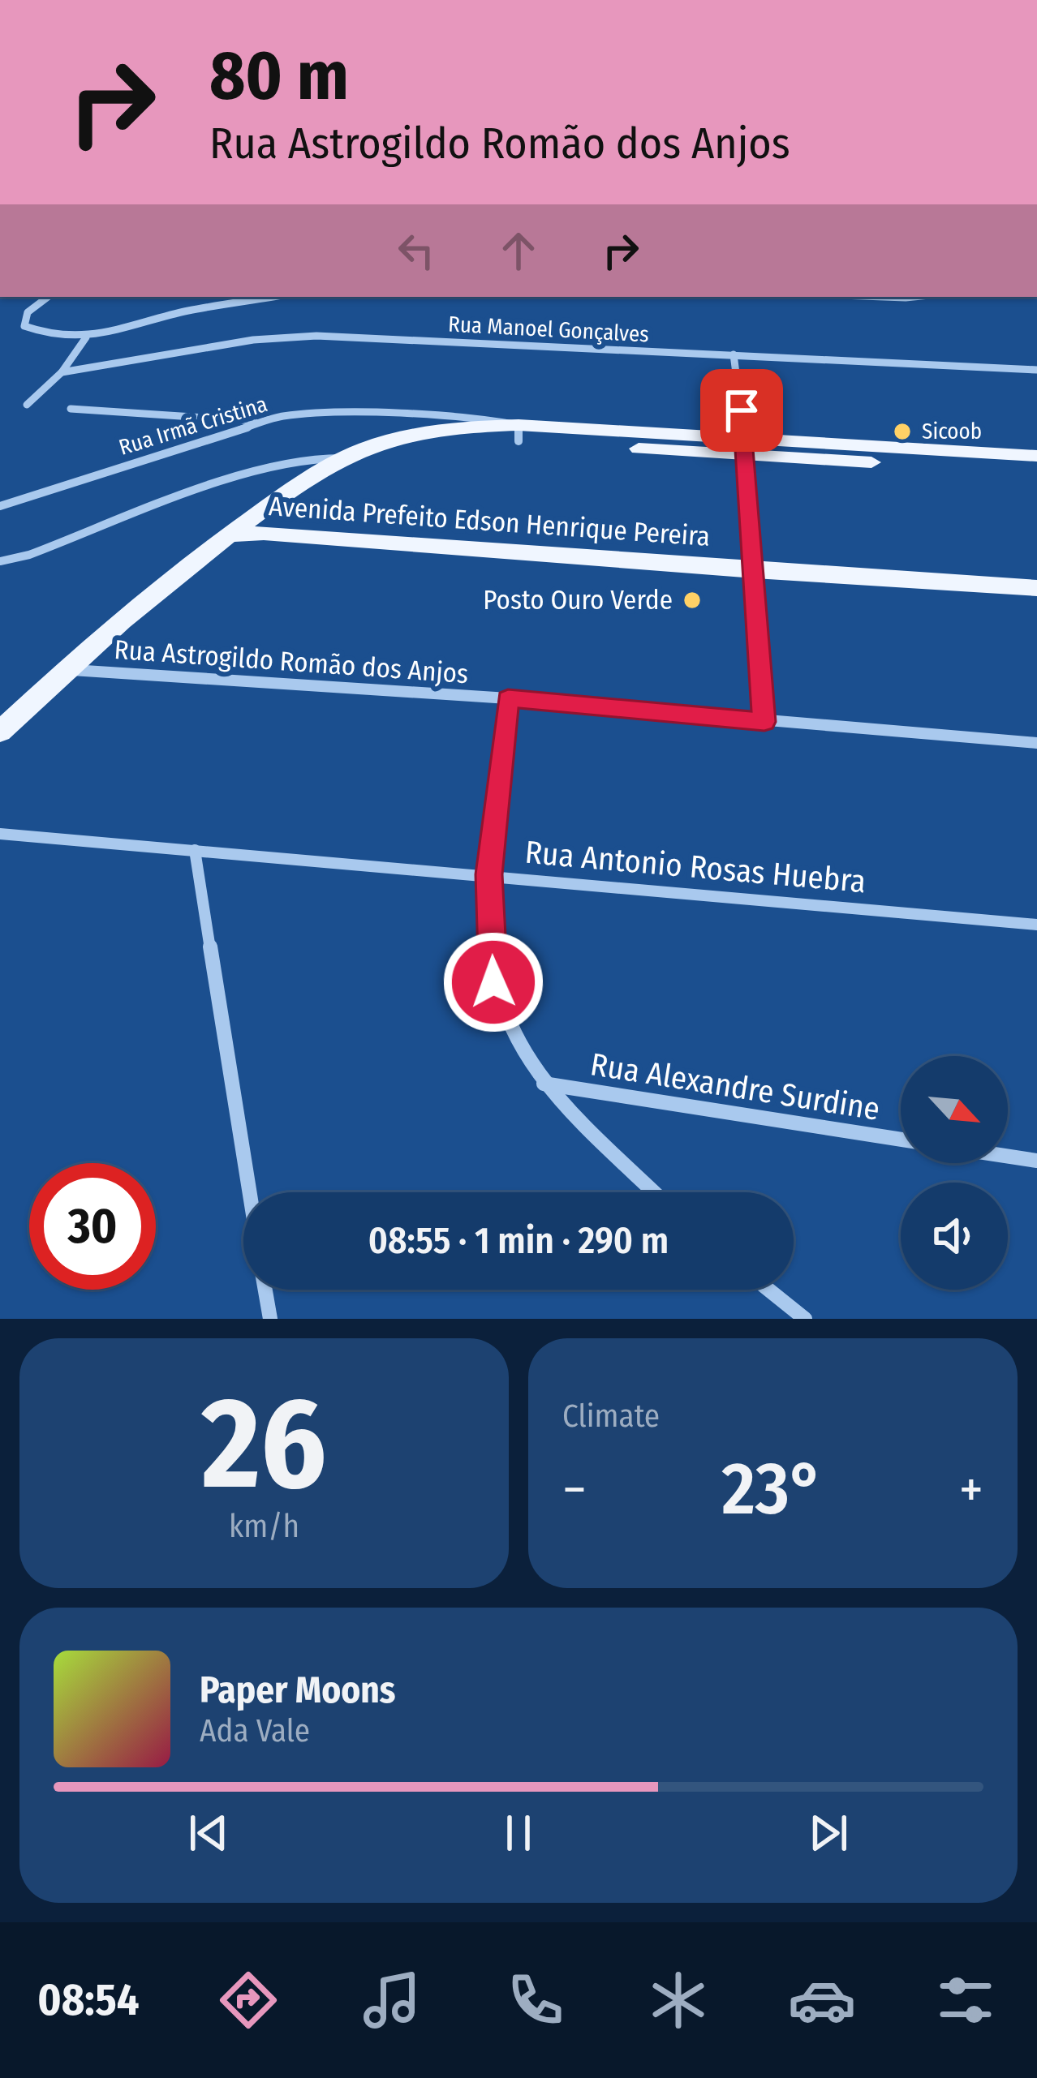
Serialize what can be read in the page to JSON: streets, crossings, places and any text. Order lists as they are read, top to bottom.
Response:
{
  "streets": {
    "main road": ["Avenida Prefeito Edson Henrique Pereira"],
    "street": [
      "Rua Manoel Gonçalves",
      "Rua Irmã Cristina",
      "Rua Astrogildo Romão dos Anjos",
      "Rua Antonio Rosas Huebra",
      "Rua Alexandre Surdine"
    ]
  },
  "places": ["Sicoob", "Posto Ouro Verde"],
  "north": "bottom right",
  "page": {
    "turn": ["80 m", "Rua Astrogildo Romão dos Anjos"],
    "limit": "30",
    "trip": "08:55 · 1 min · 290 m",
    "tile": [
      ["26", "km/h"],
      "Climate"
    ],
    "heat": ["−", "23°", "+"],
    "song": ["Paper Moons", "Ada Vale"],
    "tabs": "08:54"
  }
}
